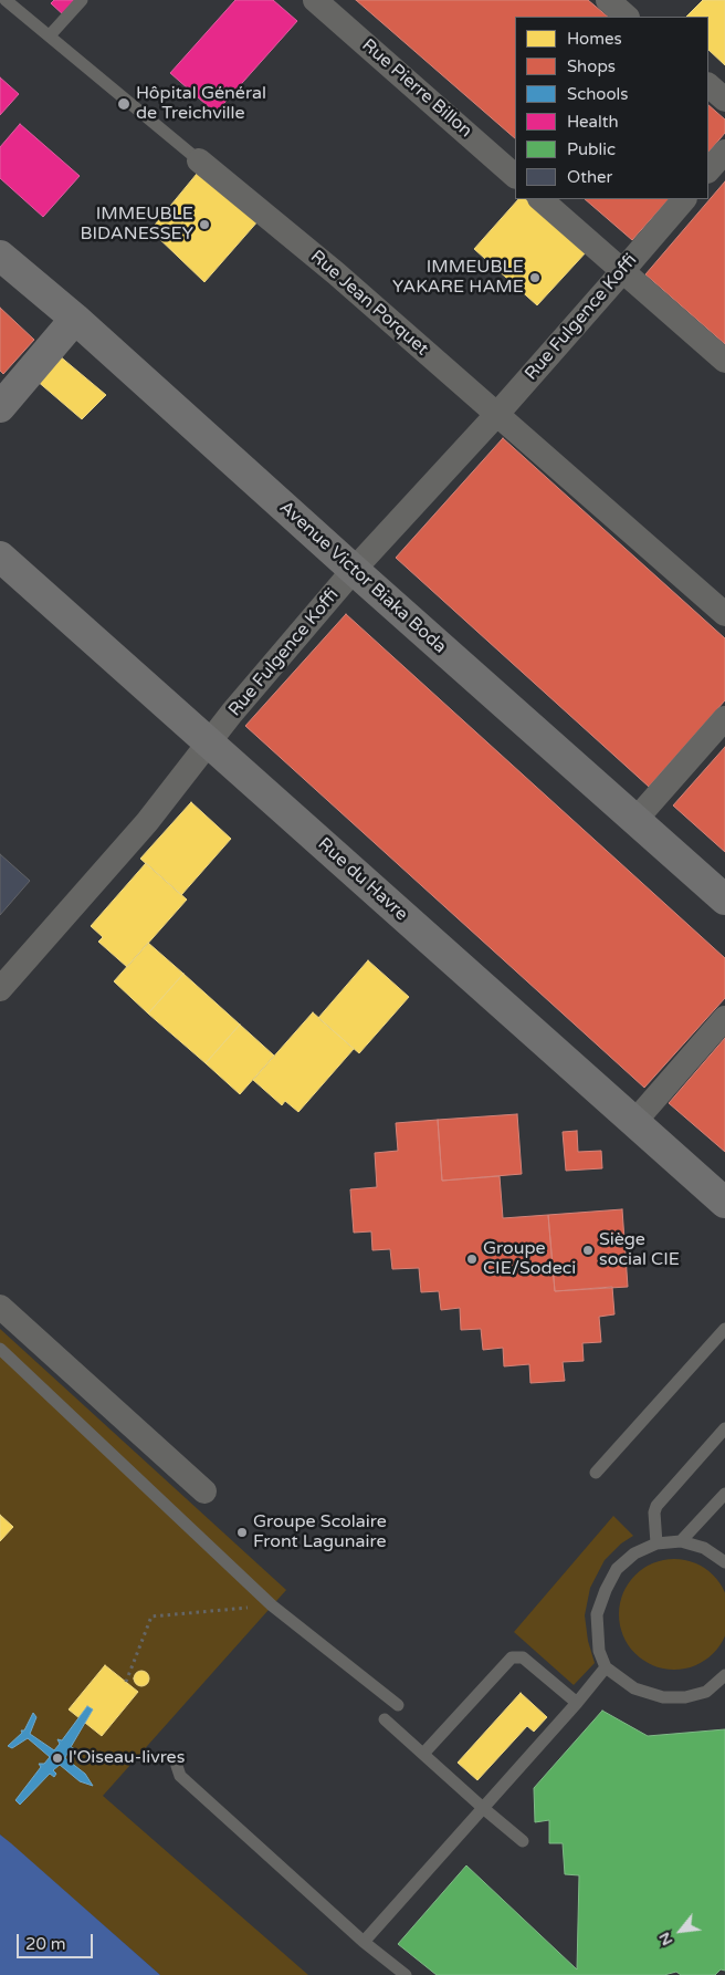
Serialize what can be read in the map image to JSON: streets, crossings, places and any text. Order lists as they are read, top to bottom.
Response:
{
  "streets": {
    "street": [
      "Rue Pierre Billon",
      "Rue Jean Porquet",
      "Rue Fulgence Koffi",
      "Avenue Victor Biaka Boda",
      "Rue du Havre"
    ]
  },
  "crossings": [
    ["Rue Jean Porquet", "Rue Fulgence Koffi"],
    ["Rue Fulgence Koffi", "Avenue Victor Biaka Boda"],
    ["Rue Fulgence Koffi", "Rue du Havre"]
  ],
  "places": [
    "Hôpital Général de Treichville",
    "IMMEUBLE BIDANESSEY",
    "IMMEUBLE YAKARE HAME",
    "Siège social CIE",
    "Groupe CIE/Sodeci",
    "Groupe Scolaire Front Lagunaire",
    "l'Oiseau-livres"
  ],
  "legend": [
    "Homes",
    "Shops",
    "Schools",
    "Health",
    "Public",
    "Other"
  ],
  "scale_bar": "20 m",
  "north": "bottom left"
}
